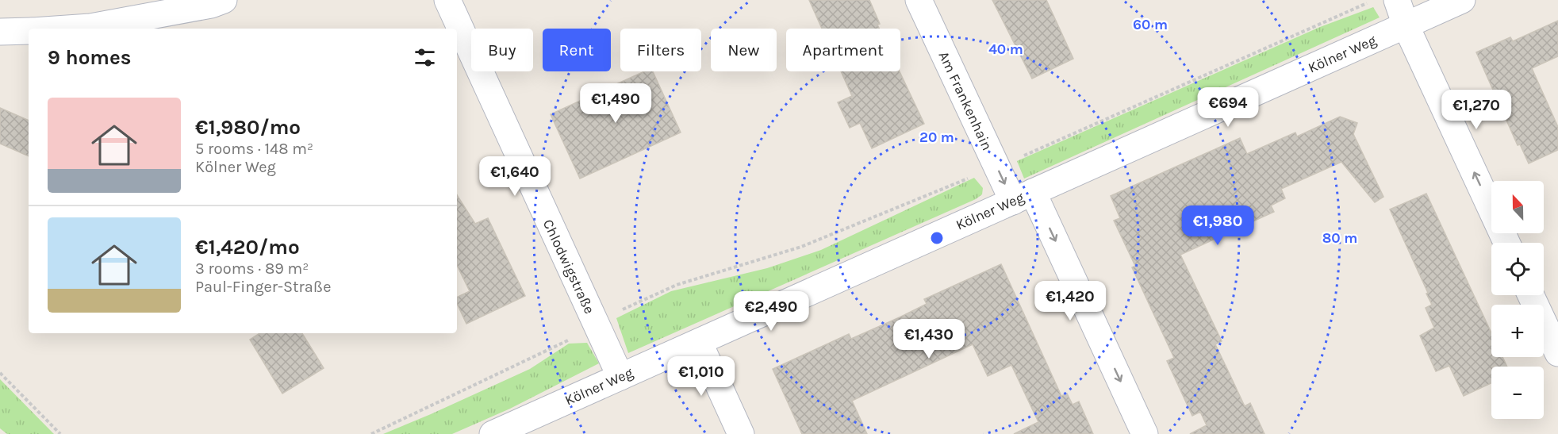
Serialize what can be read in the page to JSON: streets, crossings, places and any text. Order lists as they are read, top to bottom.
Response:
{
  "streets": {
    "street": ["Kölner Weg", "Am Frankenhain", "Chlodwigstraße"]
  },
  "crossings": [
    ["Kölner Weg", "Am Frankenhain"],
    ["Kölner Weg", "Chlodwigstraße"]
  ],
  "one_way": ["Am Frankenhain"],
  "north": "top",
  "page": {
    "chip": [
      "Buy",
      "Rent",
      "Filters",
      "New",
      "Apartment"
    ],
    "heading": "9 homes",
    "price": [
      "€1,490",
      "€694",
      "€1,270",
      "€1,640",
      "€1,980",
      "€1,420",
      "€2,490",
      "€1,430",
      "€1,010"
    ],
    "list": [
      {
        "name": "€1,980/mo",
        "note": "5 rooms · 148 m² · Kölner Weg"
      },
      {
        "name": "€1,420/mo",
        "note": "3 rooms · 89 m² · Paul-Finger-Straße"
      }
    ],
    "map_buttons": ["+", "−"]
  },
  "rings": [
    "60 m",
    "40 m",
    "20 m",
    "80 m"
  ]
}
